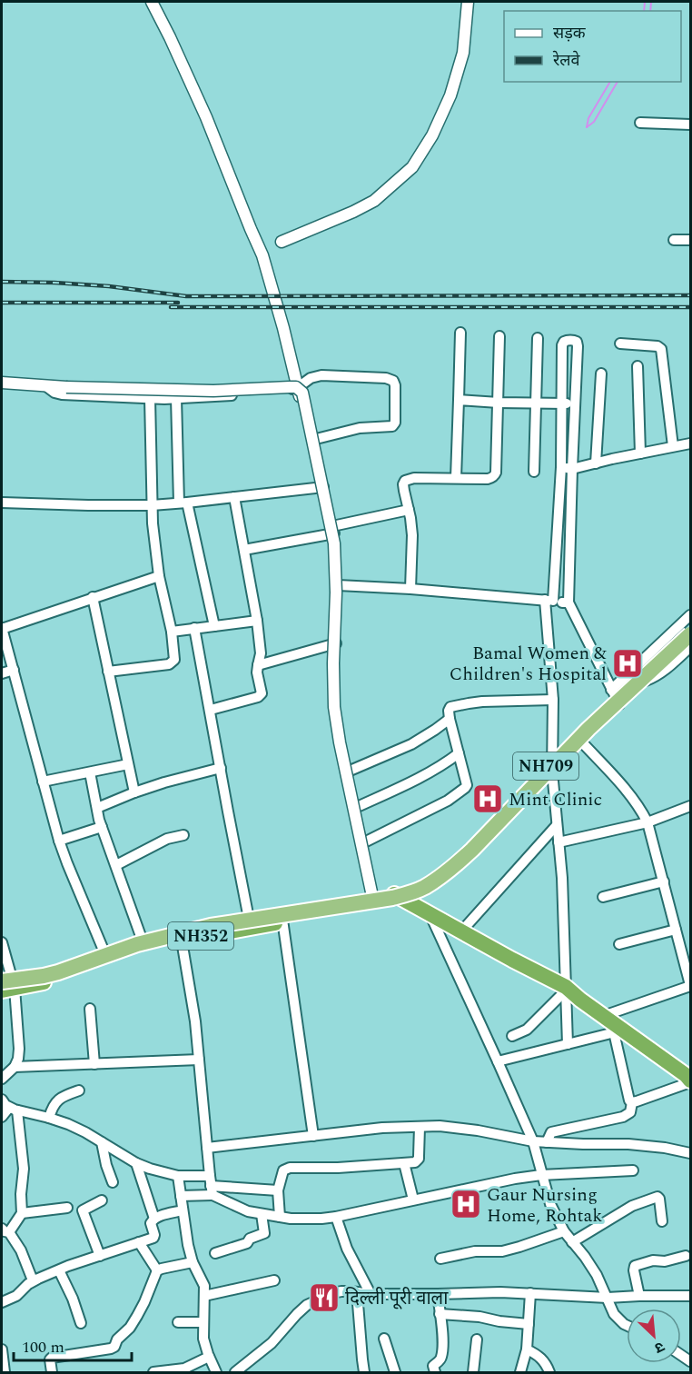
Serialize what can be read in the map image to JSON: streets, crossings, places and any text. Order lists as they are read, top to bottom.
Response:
{
  "streets": {
    "highway": ["NH709", "NH352"]
  },
  "crossings": [
    ["NH709", "NH352"]
  ],
  "places": {
    "hospital": ["Bamal Women & Children's Hospital", "Mint Clinic", "Gaur Nursing Home, Rohtak"],
    "restaurant": ["दिल्ली पूरी वाला"]
  },
  "legend": ["सड़क", "रेलवे"],
  "scale_bar": "100 m",
  "north": "bottom right"
}
